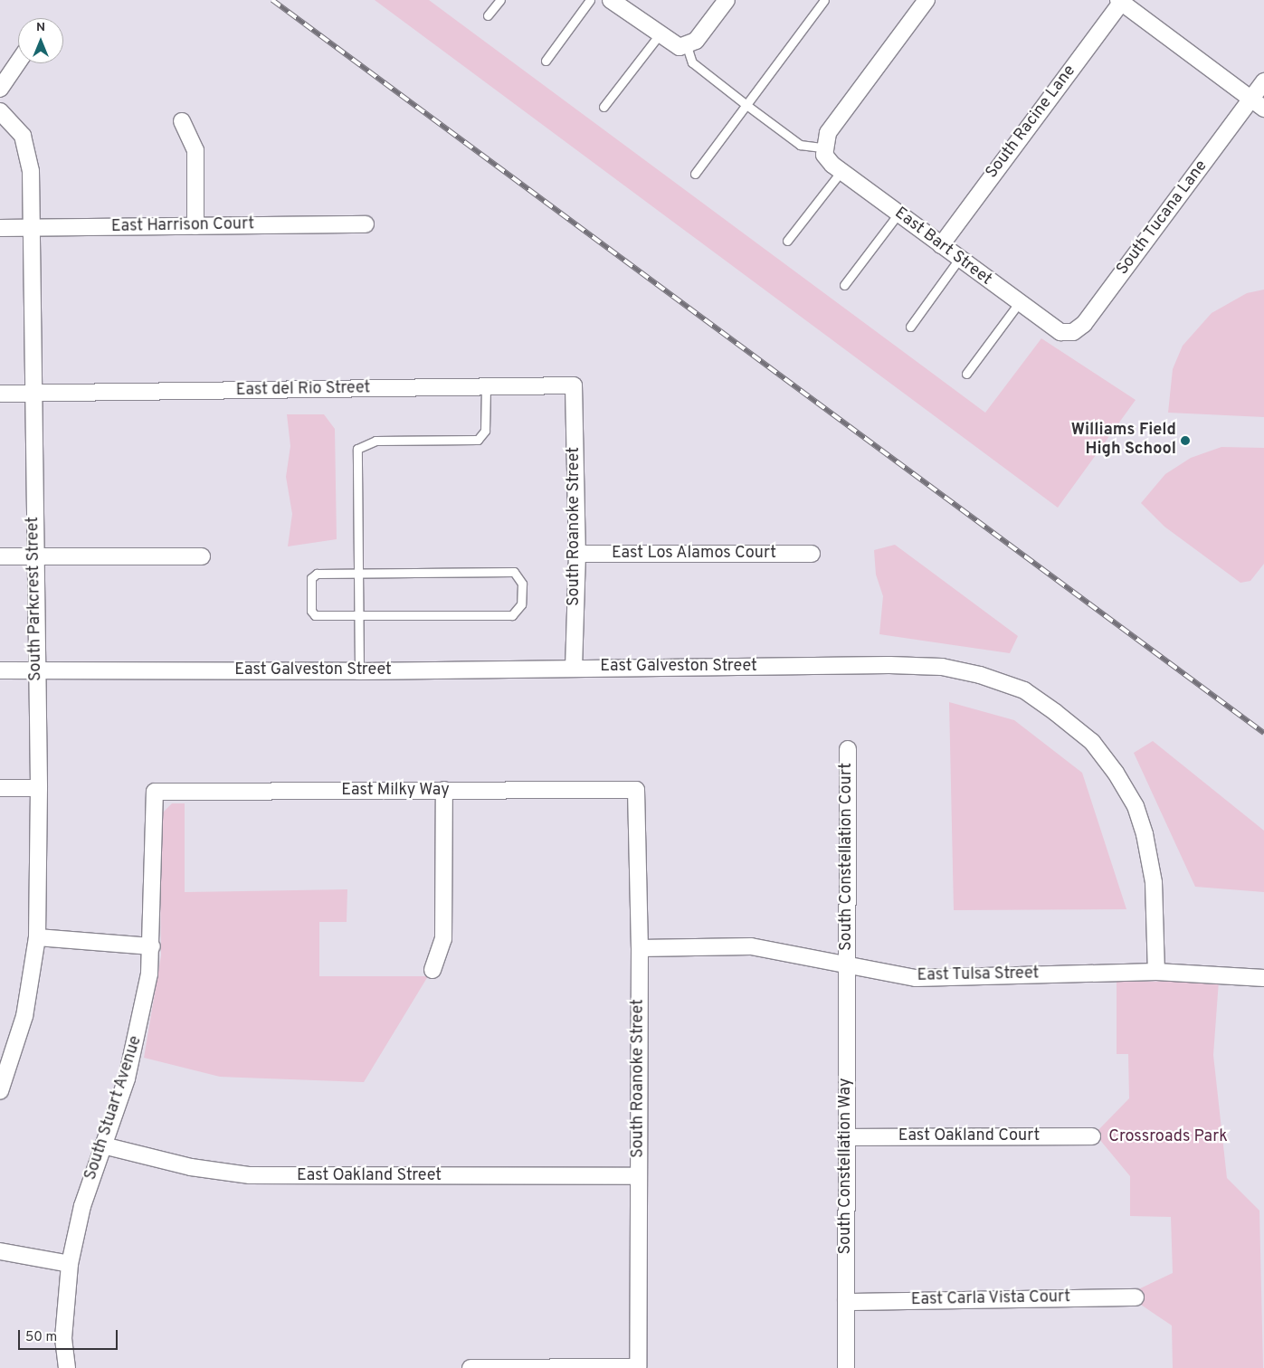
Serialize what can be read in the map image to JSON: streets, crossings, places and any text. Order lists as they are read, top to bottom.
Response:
{
  "streets": {
    "street": [
      "South Racine Lane",
      "South Tucana Lane",
      "East Harrison Court",
      "East Bart Street",
      "East del Rio Street",
      "South Roanoke Street",
      "East Los Alamos Court",
      "South Parkcrest Street",
      "East Galveston Street",
      "East Milky Way",
      "South Constellation Court",
      "East Tulsa Street",
      "South Stuart Avenue",
      "East Oakland Court",
      "South Constellation Way",
      "East Oakland Street",
      "East Carla Vista Court"
    ]
  },
  "crossings": [
    ["South Racine Lane", "East Bart Street"],
    ["South Tucana Lane", "East Bart Street"],
    ["East Harrison Court", "South Parkcrest Street"],
    ["East del Rio Street", "South Roanoke Street"],
    ["East del Rio Street", "South Parkcrest Street"],
    ["South Roanoke Street", "East Los Alamos Court"],
    ["South Roanoke Street", "East Galveston Street"],
    ["South Roanoke Street", "East Milky Way"],
    ["South Roanoke Street", "East Tulsa Street"],
    ["South Roanoke Street", "East Oakland Street"],
    ["South Parkcrest Street", "East Galveston Street"],
    ["East Galveston Street", "East Tulsa Street"],
    ["East Milky Way", "South Stuart Avenue"],
    ["South Constellation Court", "East Tulsa Street"],
    ["South Constellation Court", "South Constellation Way"],
    ["East Tulsa Street", "South Constellation Way"],
    ["South Stuart Avenue", "East Oakland Street"],
    ["East Oakland Court", "South Constellation Way"],
    ["South Constellation Way", "East Carla Vista Court"]
  ],
  "parks": ["Crossroads Park"],
  "places": ["Williams Field High School"],
  "scale_bar": "50 m",
  "north": "top"
}
